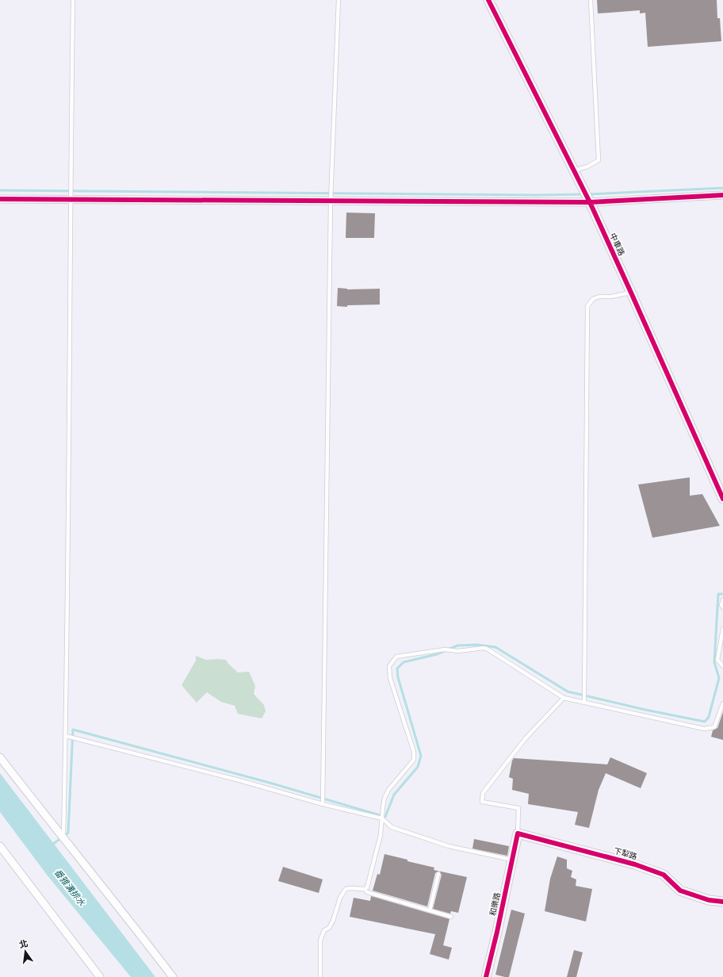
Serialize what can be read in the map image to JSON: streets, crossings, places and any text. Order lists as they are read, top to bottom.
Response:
{
  "streets": {
    "street": ["中車路", "下犁路", "和樂路"]
  },
  "crossings": [
    ["下犁路", "和樂路"]
  ],
  "water": ["番雅溝排水"],
  "north": "top"
}
